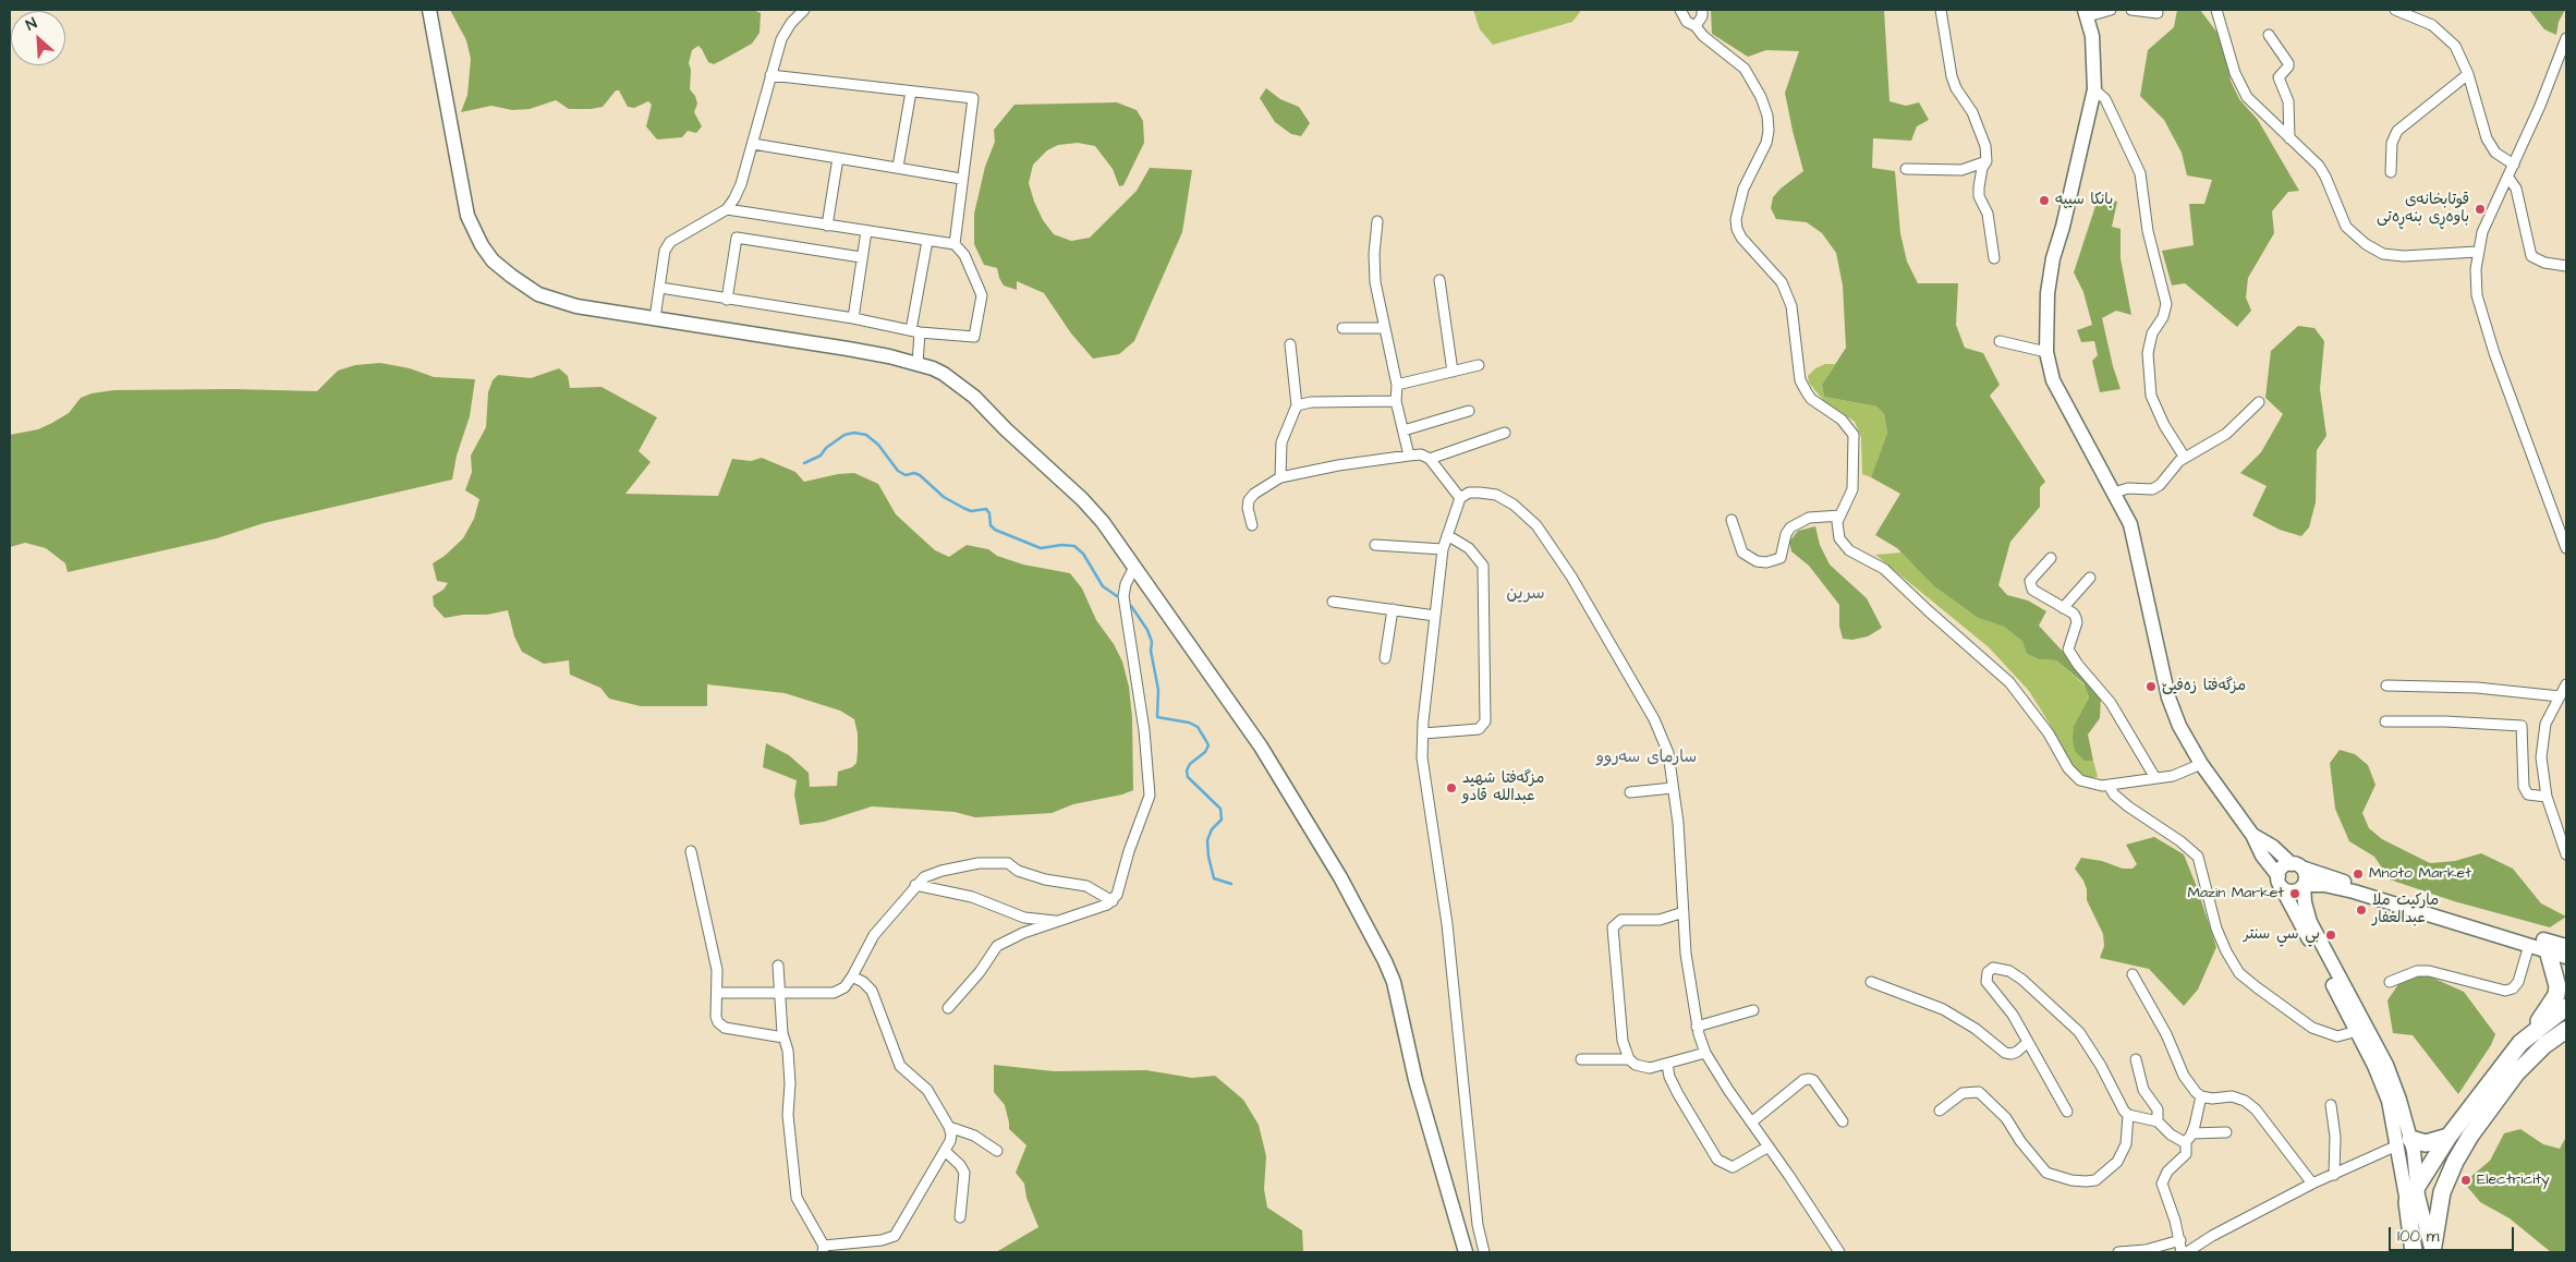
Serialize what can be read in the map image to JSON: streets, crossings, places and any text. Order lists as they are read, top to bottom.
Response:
{
  "districts": ["سرين", "سارمای سەروو"],
  "places": [
    "بانکا سیپە",
    "قوتابخانەی باوەڕی بنەڕەتی",
    "مزگەفتا زەفیێ",
    "مزگەفتا شهيد عبدالله قادو",
    "Mnoto Market",
    "Mazin Market",
    "ماركيت ملا عبدالغفار",
    "بي سي سنتر",
    "Electricity"
  ],
  "scale_bar": "100 m",
  "north": "top left"
}
